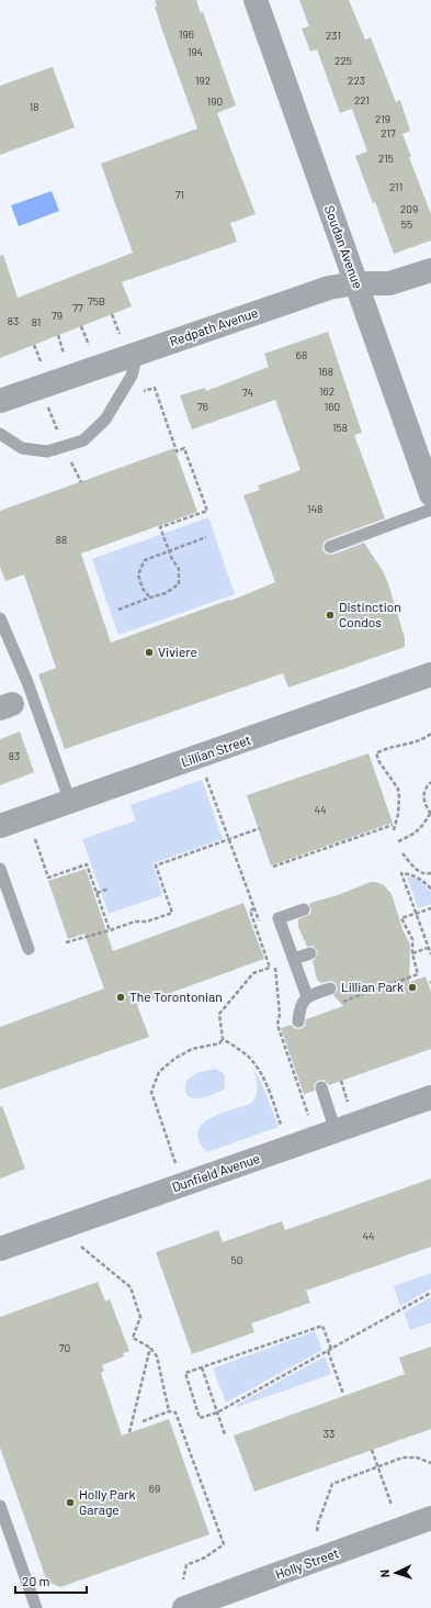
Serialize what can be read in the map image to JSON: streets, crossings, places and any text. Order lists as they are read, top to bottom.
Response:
{
  "streets": {
    "street": [
      "Soudan Avenue",
      "Redpath Avenue",
      "Lillian Street",
      "Dunfield Avenue",
      "Holly Street"
    ]
  },
  "crossings": [
    ["Soudan Avenue", "Redpath Avenue"]
  ],
  "places": [
    "Distinction Condos",
    "Viviere",
    "Lillian Park",
    "The Torontonian",
    "Holly Park Garage"
  ],
  "house_numbers": [
    "196",
    "231",
    "194",
    "225",
    "192",
    "223",
    "221",
    "190",
    "18",
    "219",
    "217",
    "215",
    "211",
    "71",
    "209",
    "55",
    "75B",
    "77",
    "79",
    "83",
    "81",
    "68",
    "168",
    "162",
    "74",
    "76",
    "160",
    "158",
    "148",
    "88",
    "83",
    "44",
    "44",
    "50",
    "70",
    "33",
    "69"
  ],
  "scale_bar": "20 m",
  "north": "left"
}
